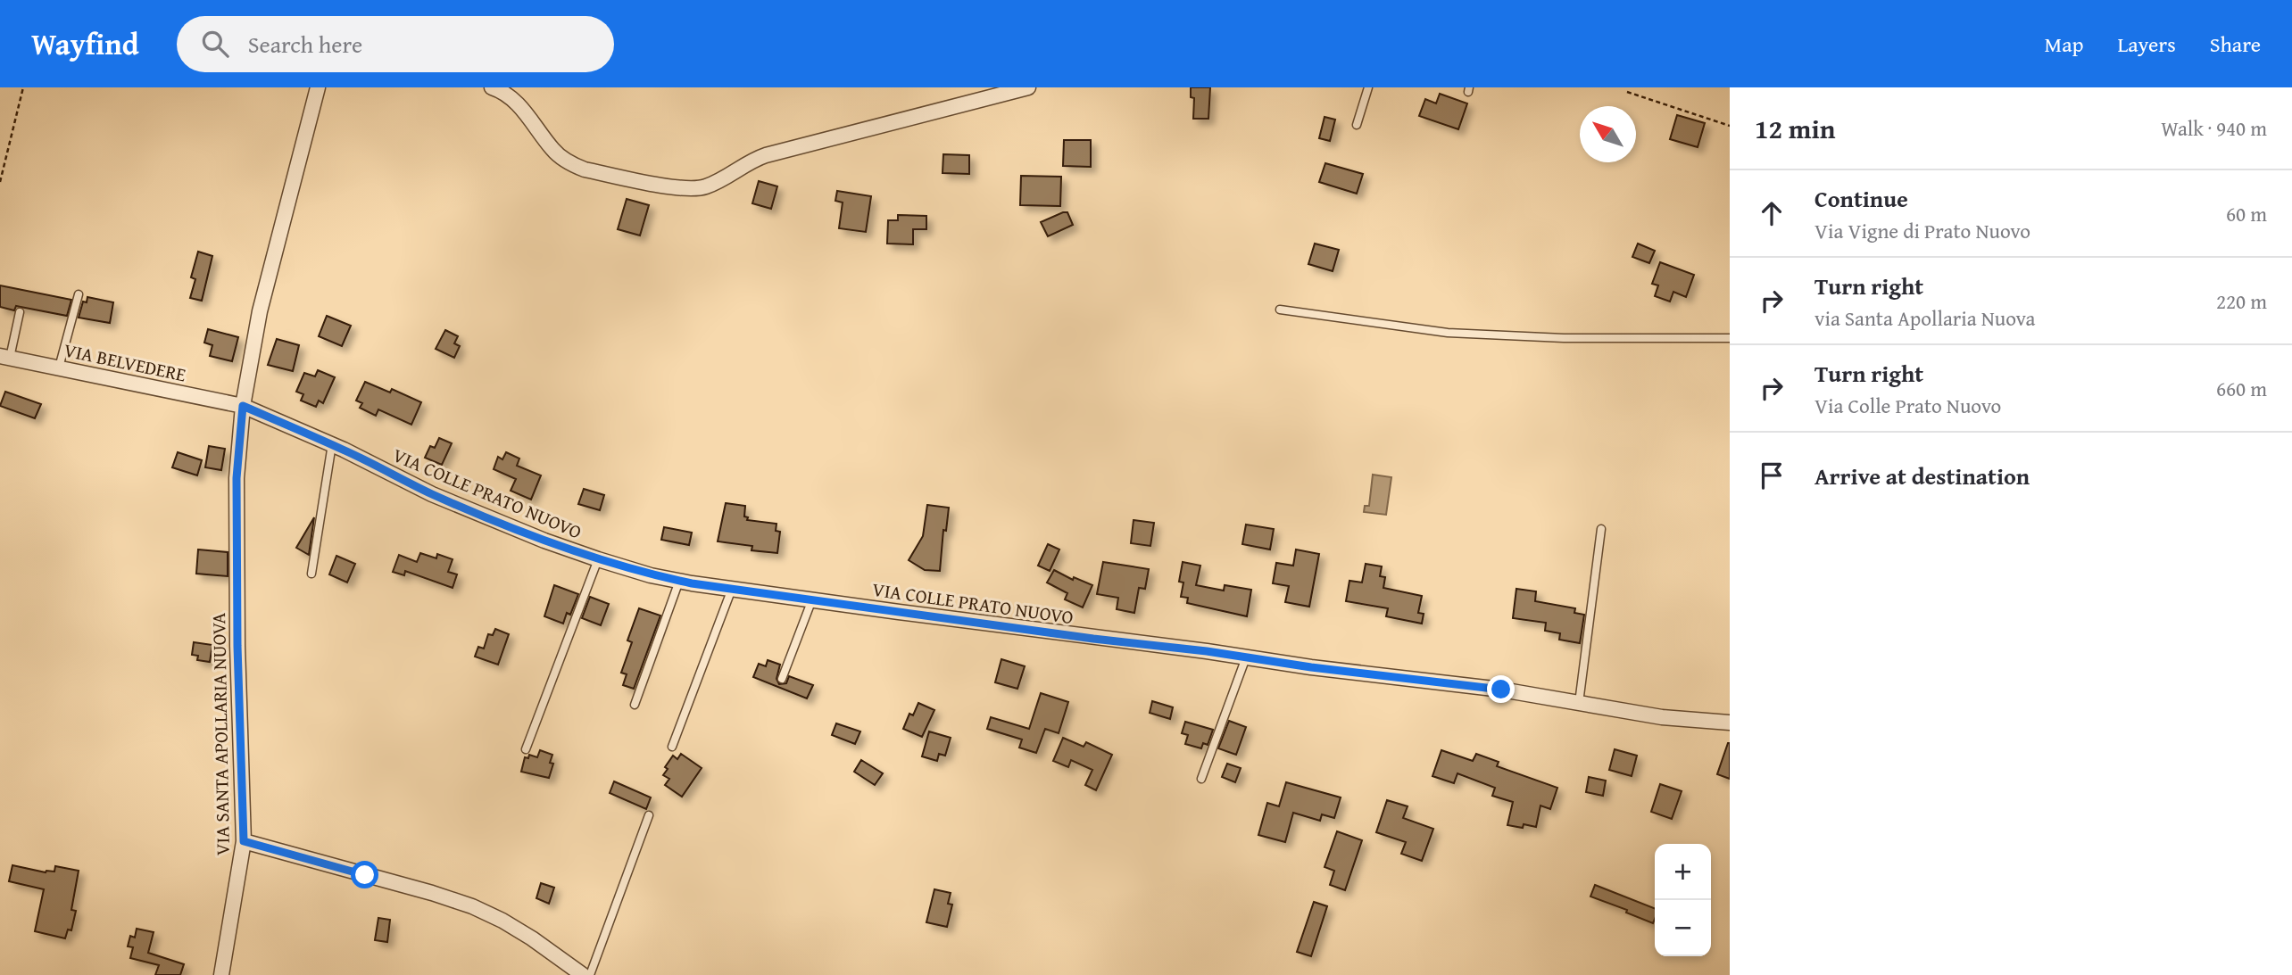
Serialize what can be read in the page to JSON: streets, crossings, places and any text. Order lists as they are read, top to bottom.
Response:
{
  "streets": {
    "street": ["VIA BELVEDERE", "VIA COLLE PRATO NUOVO", "VIA SANTA APOLLARIA NUOVA"]
  },
  "crossings": [
    ["VIA BELVEDERE", "VIA COLLE PRATO NUOVO"],
    ["VIA BELVEDERE", "VIA SANTA APOLLARIA NUOVA"],
    ["VIA COLLE PRATO NUOVO", "VIA SANTA APOLLARIA NUOVA"]
  ],
  "north": "top left",
  "page": {
    "header": "Wayfind",
    "search": "Search here",
    "nav": ["Map", "Layers", "Share"],
    "heading": ["12 min", "Walk · 940 m"],
    "list": [
      ["Continue", "Via Vigne di Prato Nuovo", "60 m"],
      ["Turn right", "via Santa Apollaria Nuova", "220 m"],
      ["Turn right", "Via Colle Prato Nuovo", "660 m"],
      "Arrive at destination"
    ],
    "map_buttons": ["+", "−"]
  }
}
